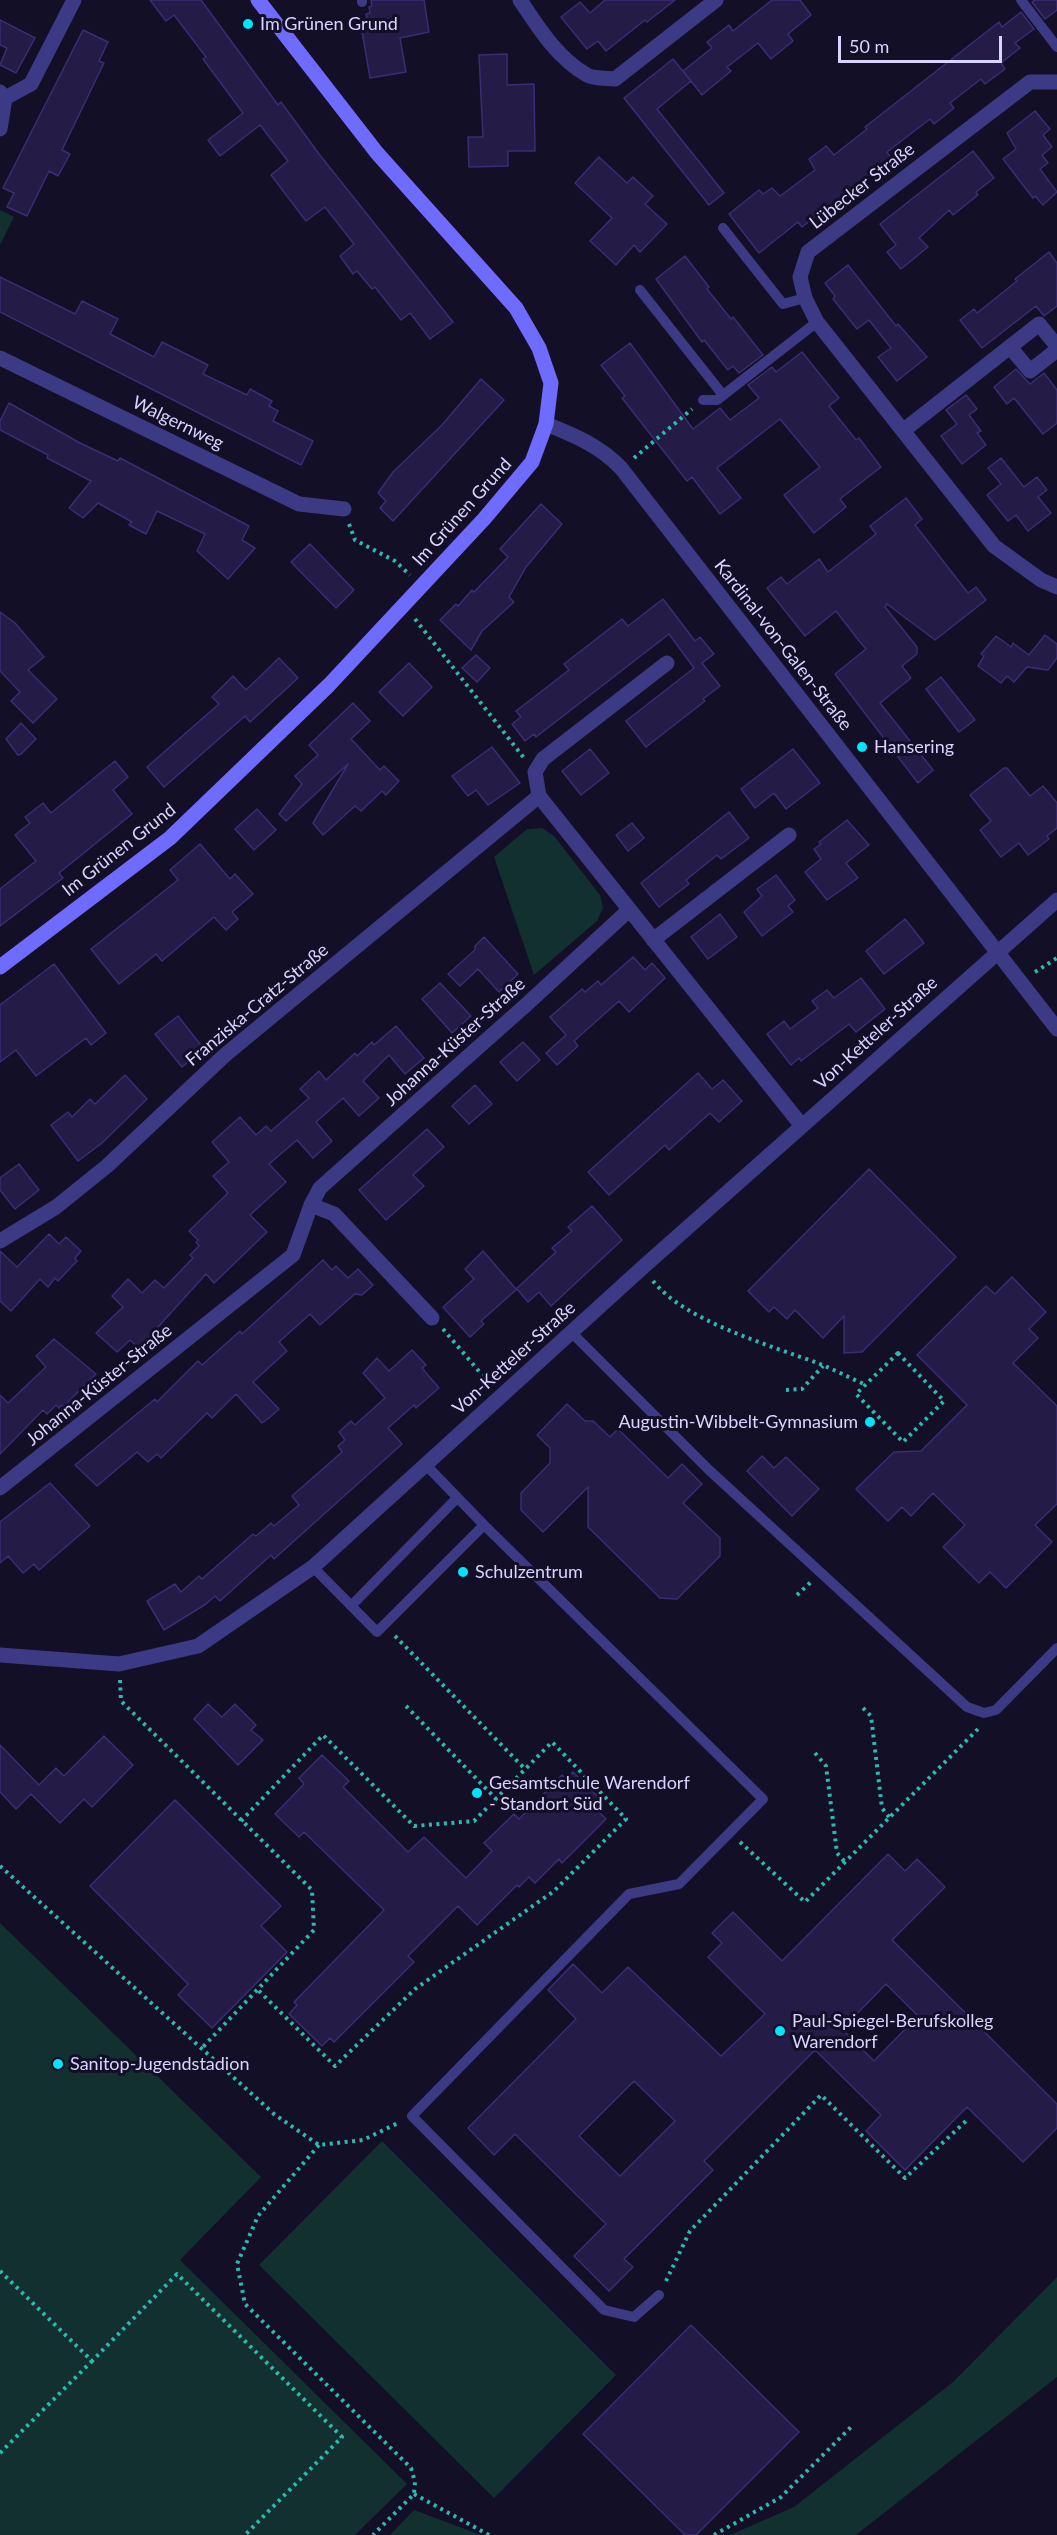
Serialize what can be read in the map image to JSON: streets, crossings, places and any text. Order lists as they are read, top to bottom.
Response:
{
  "streets": {
    "street": [
      "Lübecker Straße",
      "Walgernweg",
      "Im Grünen Grund",
      "Kardinal-von-Galen-Straße",
      "Franziska-Cratz-Straße",
      "Von-Ketteler-Straße",
      "Johanna-Küster-Straße"
    ]
  },
  "crossings": [
    ["Im Grünen Grund", "Kardinal-von-Galen-Straße"],
    ["Kardinal-von-Galen-Straße", "Von-Ketteler-Straße"]
  ],
  "places": [
    "Im Grünen Grund",
    "Hansering",
    "Augustin-Wibbelt-Gymnasium",
    "Schulzentrum",
    "Gesamtschule Warendorf - Standort Süd",
    "Paul-Spiegel-Berufskolleg Warendorf",
    "Sanitop-Jugendstadion"
  ],
  "scale_bar": "50 m"
}
